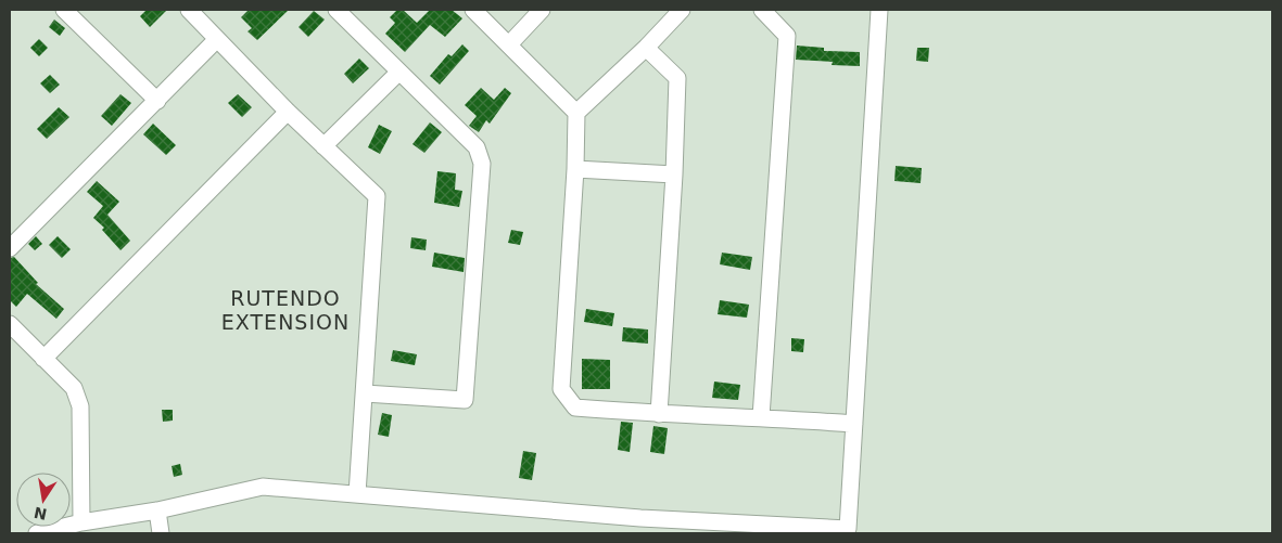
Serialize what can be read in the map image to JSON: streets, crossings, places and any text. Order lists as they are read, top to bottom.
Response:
{
  "districts": ["RUTENDO EXTENSION"],
  "north": "bottom"
}
